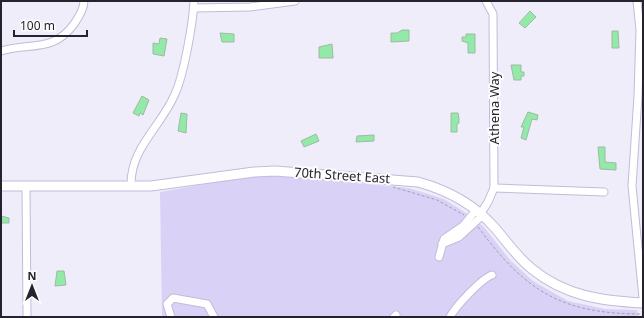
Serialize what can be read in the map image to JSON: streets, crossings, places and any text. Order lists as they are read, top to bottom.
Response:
{
  "streets": {
    "main road": ["70th Street East"],
    "street": ["Athena Way"]
  },
  "crossings": [
    ["Athena Way", "70th Street East"]
  ],
  "scale_bar": "100 m",
  "north": "top"
}
